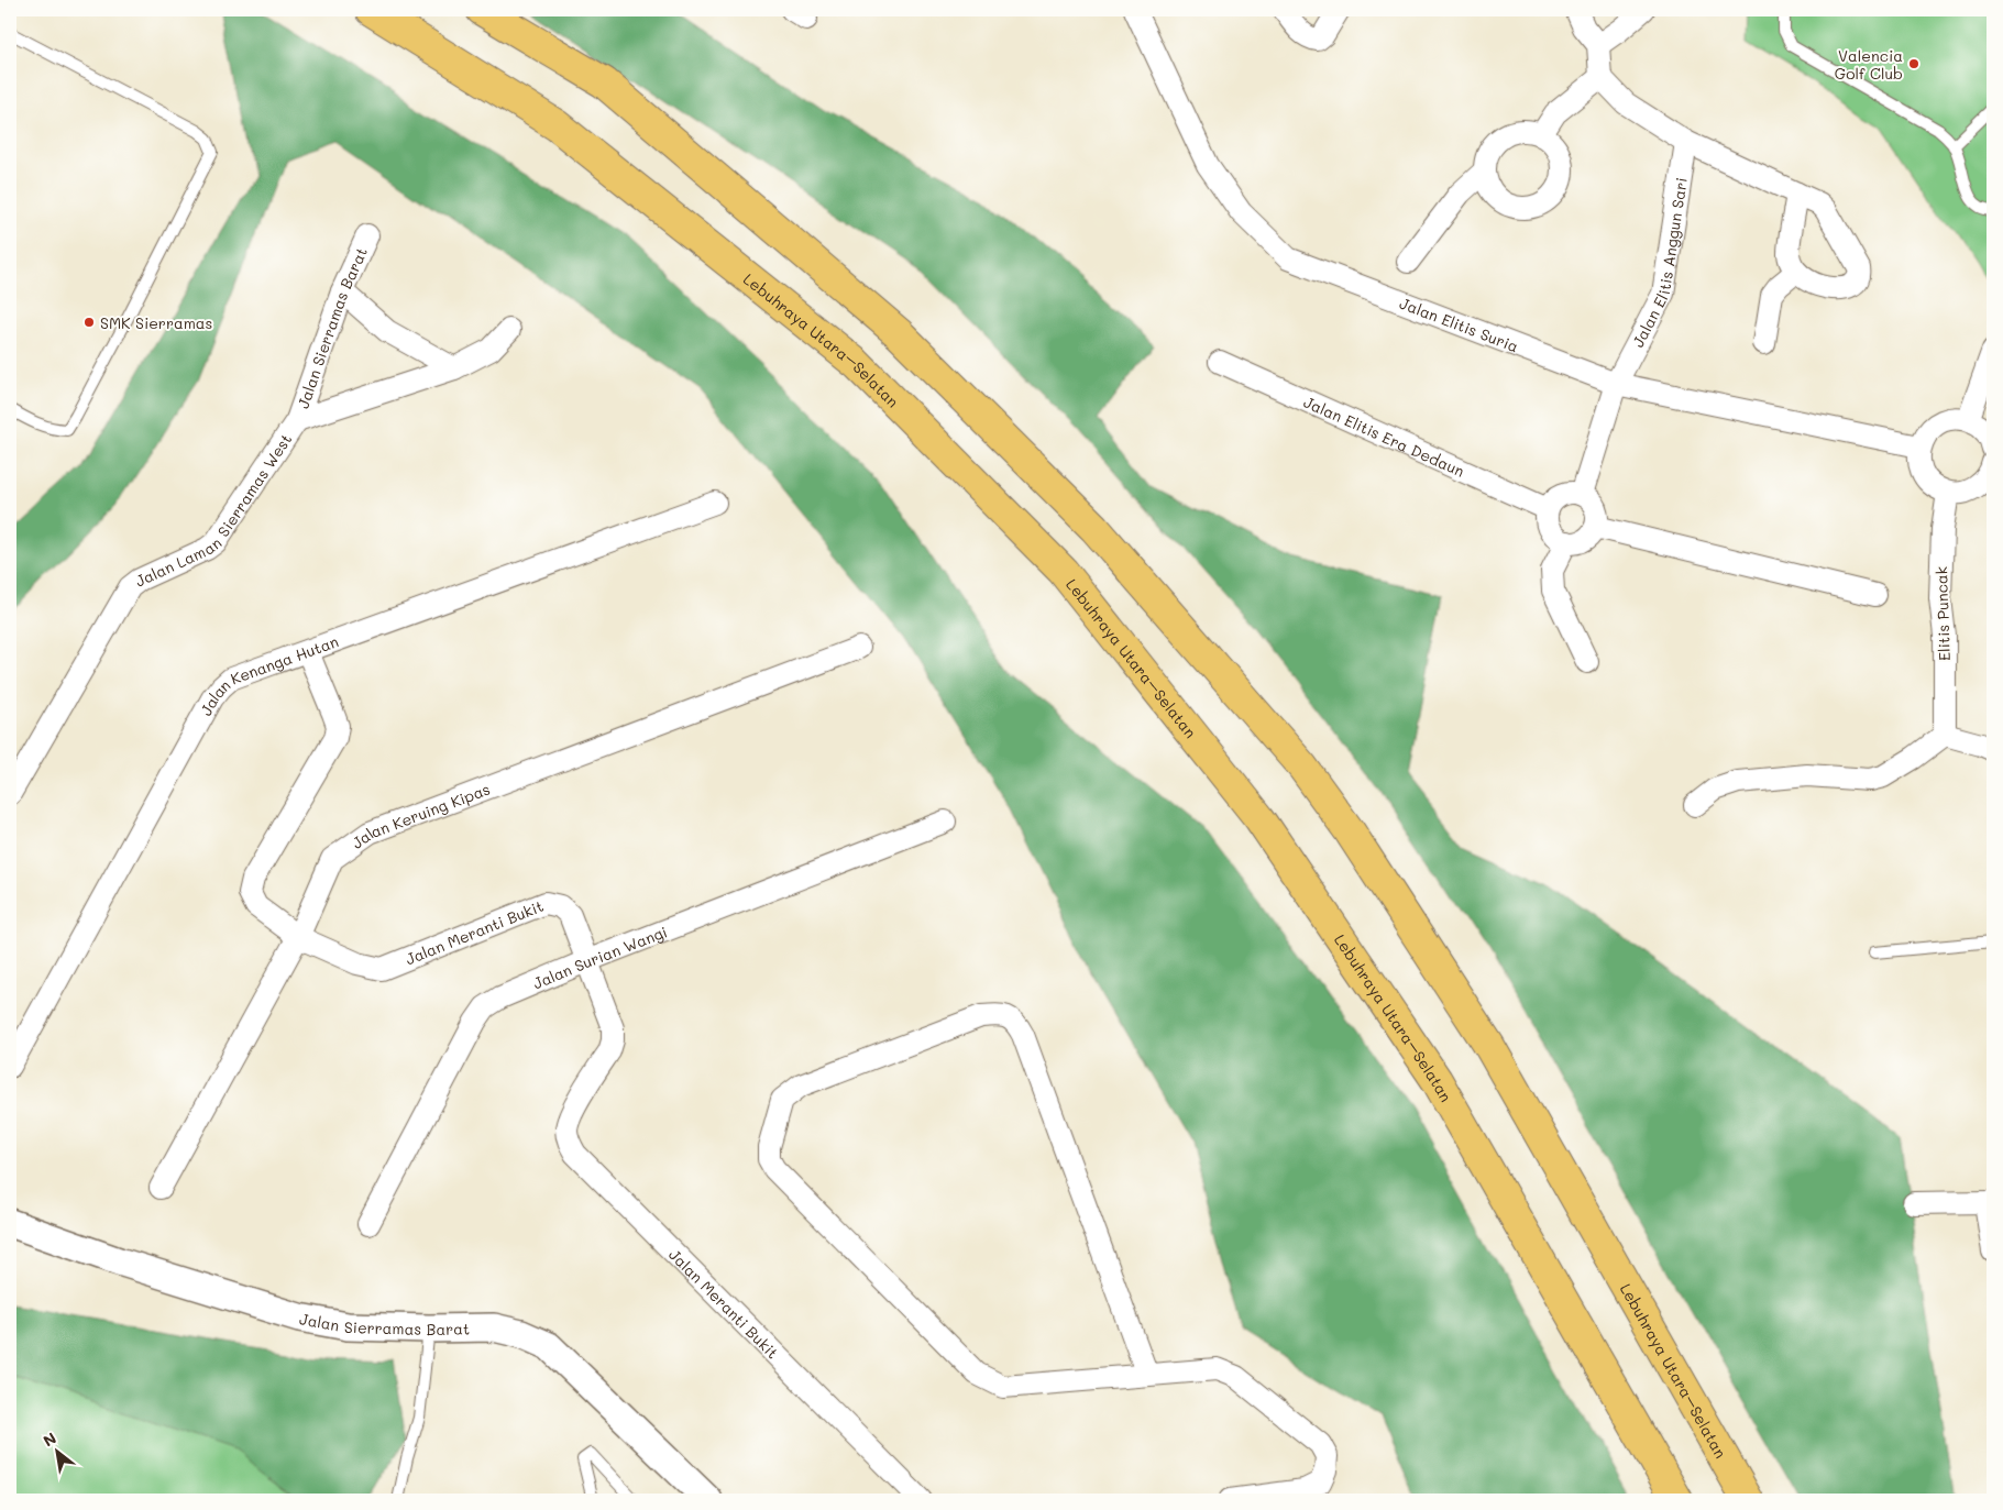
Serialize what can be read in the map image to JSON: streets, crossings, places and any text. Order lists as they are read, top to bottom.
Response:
{
  "streets": {
    "highway": ["Lebuhraya Utara–Selatan"],
    "street": [
      "Jalan Elitis Anggun Sari",
      "Jalan Elitis Suria",
      "Jalan Sierramas Barat",
      "Jalan Elitis Era Dedaun",
      "Jalan Laman Sierramas West",
      "Elitis Puncak",
      "Jalan Kenanga Hutan",
      "Jalan Keruing Kipas",
      "Jalan Meranti Bukit",
      "Jalan Surian Wangi"
    ]
  },
  "crossings": [
    ["Jalan Elitis Anggun Sari", "Jalan Elitis Suria"],
    ["Jalan Elitis Anggun Sari", "Jalan Elitis Era Dedaun"],
    ["Jalan Sierramas Barat", "Jalan Laman Sierramas West"],
    ["Jalan Kenanga Hutan", "Jalan Meranti Bukit"],
    ["Jalan Keruing Kipas", "Jalan Meranti Bukit"],
    ["Jalan Meranti Bukit", "Jalan Surian Wangi"]
  ],
  "places": ["Valencia Golf Club", "SMK Sierramas"],
  "north": "top left"
}
